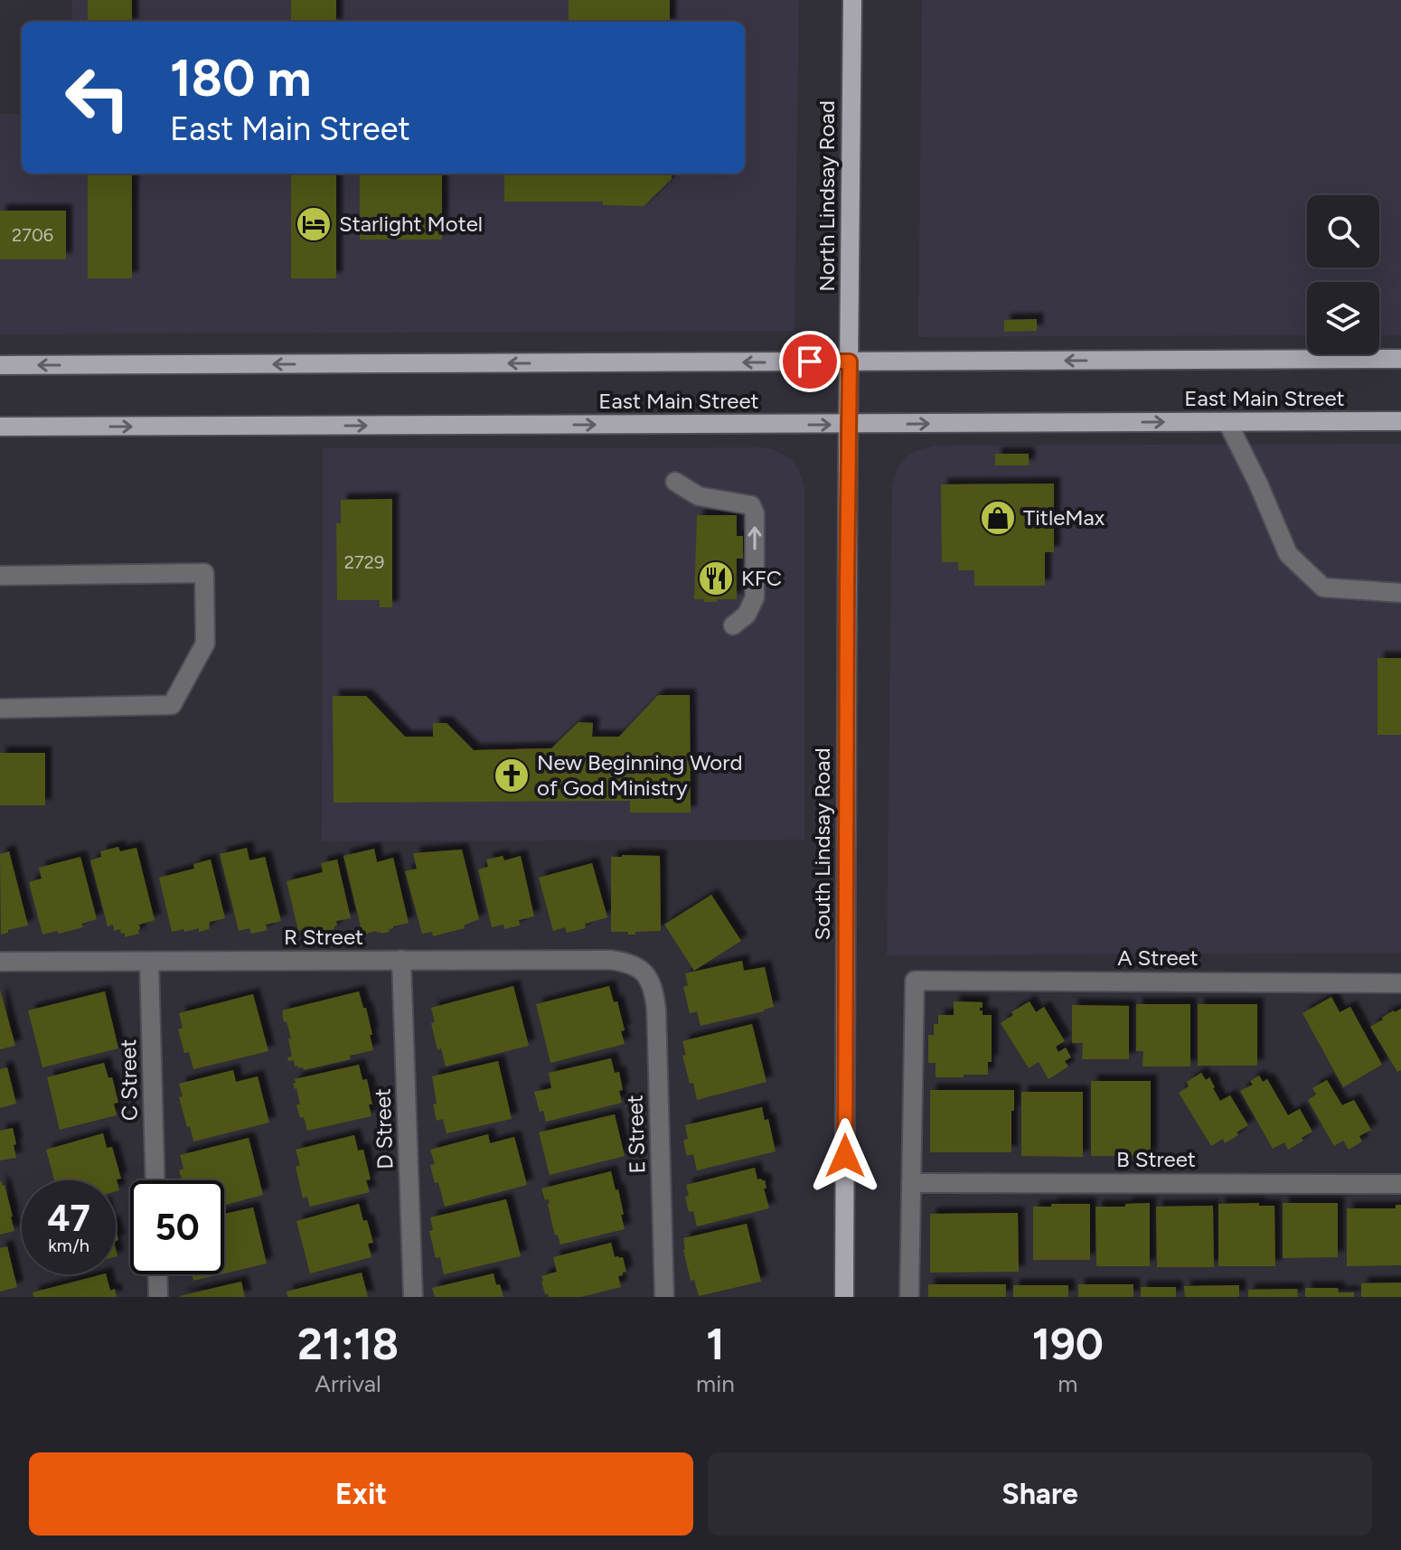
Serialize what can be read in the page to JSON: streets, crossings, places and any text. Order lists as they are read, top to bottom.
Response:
{
  "streets": {
    "main road": ["North Lindsay Road", "East Main Street", "South Lindsay Road"],
    "lane": [
      "R Street",
      "A Street",
      "C Street",
      "D Street",
      "E Street",
      "B Street"
    ]
  },
  "crossings": [
    ["North Lindsay Road", "East Main Street"],
    ["North Lindsay Road", "South Lindsay Road"],
    ["East Main Street", "South Lindsay Road"],
    ["R Street", "C Street"],
    ["R Street", "D Street"],
    ["R Street", "E Street"],
    ["A Street", "B Street"]
  ],
  "places": {
    "hotel": ["Starlight Motel"],
    "shop": ["TitleMax"],
    "restaurant": ["KFC"],
    "church": ["New Beginning Word of God Ministry"]
  },
  "house_numbers": ["2706", "2729"],
  "page": {
    "turn": ["180 m", "East Main Street"],
    "speed": "47 km/h",
    "limit": "50",
    "eta": [
      "21:18",
      "Arrival",
      "1",
      "min",
      "190",
      "m"
    ],
    "buttons": ["Exit", "Share"]
  }
}
